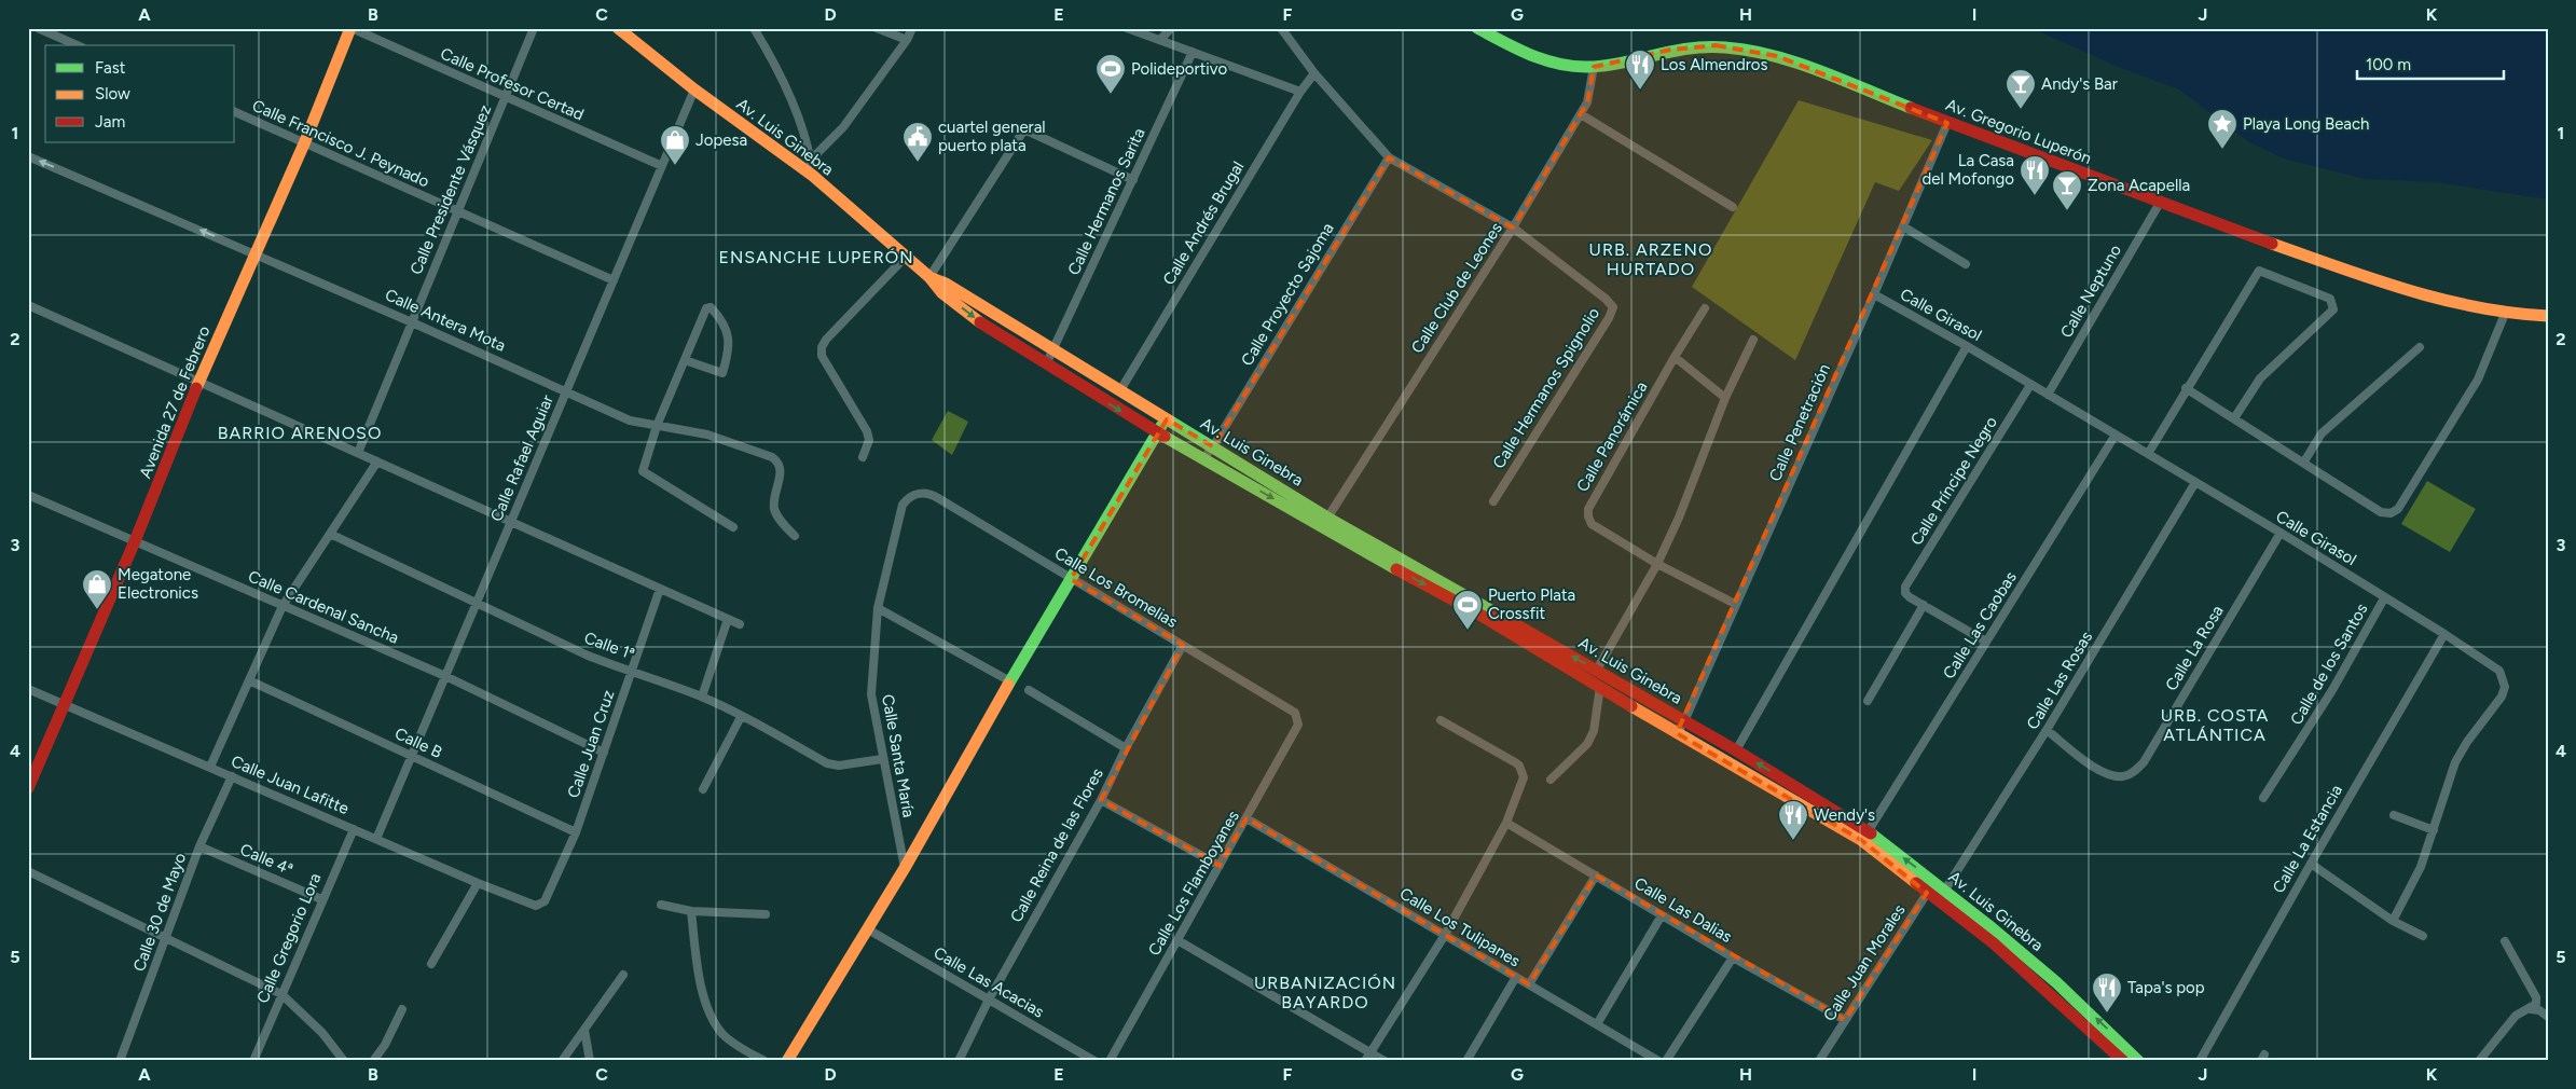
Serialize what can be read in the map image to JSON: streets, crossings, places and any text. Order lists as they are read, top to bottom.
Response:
{
  "streets": {
    "street": [
      "Calle Profesor Certad",
      "Av. Gregorio Luperón",
      "Av. Luis Ginebra",
      "Calle Francisco J. Peynado",
      "Calle Presidente Vásquez",
      "Calle Hermanos Sarita",
      "Calle Andrés Brugal",
      "Calle Club de Leones",
      "Calle Neptuno",
      "Calle Proyecto Sajoma",
      "Calle Girasol",
      "Calle Antera Mota",
      "Calle Hermanos Spignolio",
      "Avenida 27 de Febrero",
      "Calle Penetración",
      "Calle Panorámica",
      "Calle Rafael Aguiar",
      "Calle Príncipe Negro",
      "Calle Los Bromelias",
      "Calle Cardenal Sancha",
      "Calle Las Caobas",
      "Calle 1ª",
      "Calle La Rosa",
      "Calle de los Santos",
      "Calle Las Rosas",
      "Calle B",
      "Calle Juan Cruz",
      "Calle Santa María",
      "Calle Juan Lafitte",
      "Calle La Estancia",
      "Calle Reina de las Flores",
      "Calle 4ª",
      "Calle Los Flamboyanes",
      "Calle Las Dalias",
      "Calle 30 de Mayo",
      "Calle Los Tulipanes",
      "Calle Gregorio Lora",
      "Calle Juan Morales",
      "Calle Las Acacias"
    ]
  },
  "crossings": [
    ["Calle Profesor Certad", "Calle Presidente Vásquez"],
    ["Calle Profesor Certad", "Avenida 27 de Febrero"],
    ["Calle Profesor Certad", "Calle Rafael Aguiar"],
    ["Av. Gregorio Luperón", "Calle Club de Leones"],
    ["Av. Gregorio Luperón", "Calle Neptuno"],
    ["Av. Gregorio Luperón", "Calle Penetración"],
    ["Av. Luis Ginebra", "Calle Hermanos Sarita"],
    ["Av. Luis Ginebra", "Calle Andrés Brugal"],
    ["Av. Luis Ginebra", "Calle Club de Leones"],
    ["Av. Luis Ginebra", "Calle Proyecto Sajoma"],
    ["Av. Luis Ginebra", "Calle Penetración"],
    ["Av. Luis Ginebra", "Calle Rafael Aguiar"],
    ["Av. Luis Ginebra", "Calle Las Caobas"],
    ["Av. Luis Ginebra", "Calle Las Rosas"],
    ["Av. Luis Ginebra", "Calle Juan Morales"],
    ["Calle Francisco J. Peynado", "Calle Presidente Vásquez"],
    ["Calle Francisco J. Peynado", "Avenida 27 de Febrero"],
    ["Calle Francisco J. Peynado", "Calle Rafael Aguiar"],
    ["Calle Presidente Vásquez", "Calle Antera Mota"],
    ["Calle Andrés Brugal", "Calle Hermanos Spignolio"],
    ["Calle Club de Leones", "Calle Hermanos Spignolio"],
    ["Calle Neptuno", "Calle Girasol"],
    ["Calle Proyecto Sajoma", "Calle Hermanos Spignolio"],
    ["Calle Girasol", "Calle Penetración"],
    ["Calle Girasol", "Calle Príncipe Negro"],
    ["Calle Girasol", "Calle Las Caobas"],
    ["Calle Girasol", "Calle La Rosa"],
    ["Calle Girasol", "Calle de los Santos"],
    ["Calle Girasol", "Calle Las Rosas"],
    ["Calle Girasol", "Calle La Estancia"],
    ["Calle Antera Mota", "Avenida 27 de Febrero"],
    ["Calle Antera Mota", "Calle Rafael Aguiar"],
    ["Avenida 27 de Febrero", "Calle Cardenal Sancha"],
    ["Avenida 27 de Febrero", "Calle Juan Lafitte"],
    ["Calle Penetración", "Calle Panorámica"],
    ["Calle Rafael Aguiar", "Calle Cardenal Sancha"],
    ["Calle Rafael Aguiar", "Calle 1ª"],
    ["Calle Rafael Aguiar", "Calle B"],
    ["Calle Rafael Aguiar", "Calle Juan Lafitte"],
    ["Calle Los Bromelias", "Calle Santa María"],
    ["Calle Los Bromelias", "Calle Reina de las Flores"],
    ["Calle Los Bromelias", "Calle Los Flamboyanes"],
    ["Calle Cardenal Sancha", "Calle Juan Cruz"],
    ["Calle 1ª", "Calle Juan Cruz"],
    ["Calle 1ª", "Calle Santa María"],
    ["Calle La Rosa", "Calle Las Rosas"],
    ["Calle B", "Calle Juan Cruz"],
    ["Calle Juan Cruz", "Calle Juan Lafitte"],
    ["Calle Juan Lafitte", "Calle 30 de Mayo"],
    ["Calle Juan Lafitte", "Calle Gregorio Lora"],
    ["Calle Reina de las Flores", "Calle Las Acacias"],
    ["Calle 4ª", "Calle 30 de Mayo"],
    ["Calle 4ª", "Calle Gregorio Lora"],
    ["Calle Los Flamboyanes", "Calle Los Tulipanes"],
    ["Calle Las Dalias", "Calle Juan Morales"]
  ],
  "districts": [
    "URB. ARZENO HURTADO",
    "ENSANCHE LUPERÓN",
    "BARRIO ARENOSO",
    "URB. COSTA ATLÁNTICA",
    "URBANIZACIÓN BAYARDO"
  ],
  "places": {
    "restaurant": [
      "Los Almendros",
      "La Casa del Mofongo",
      "Wendy's",
      "Tapa's pop"
    ],
    "sports": ["Polideportivo", "Puerto Plata Crossfit"],
    "bar": ["Andy's Bar", "Zona Acapella"],
    "place": ["Playa Long Beach"],
    "public building": ["cuartel general puerto plata"],
    "shop": ["Jopesa", "Megatone Electronics"]
  },
  "legend": ["Fast", "Slow", "Jam"],
  "scale_bar": "100 m",
  "grid": {
    "columns": [
      "A",
      "B",
      "C",
      "D",
      "E",
      "F",
      "G",
      "H",
      "I",
      "J",
      "K"
    ],
    "rows": [
      "1",
      "2",
      "3",
      "4",
      "5"
    ]
  }
}
